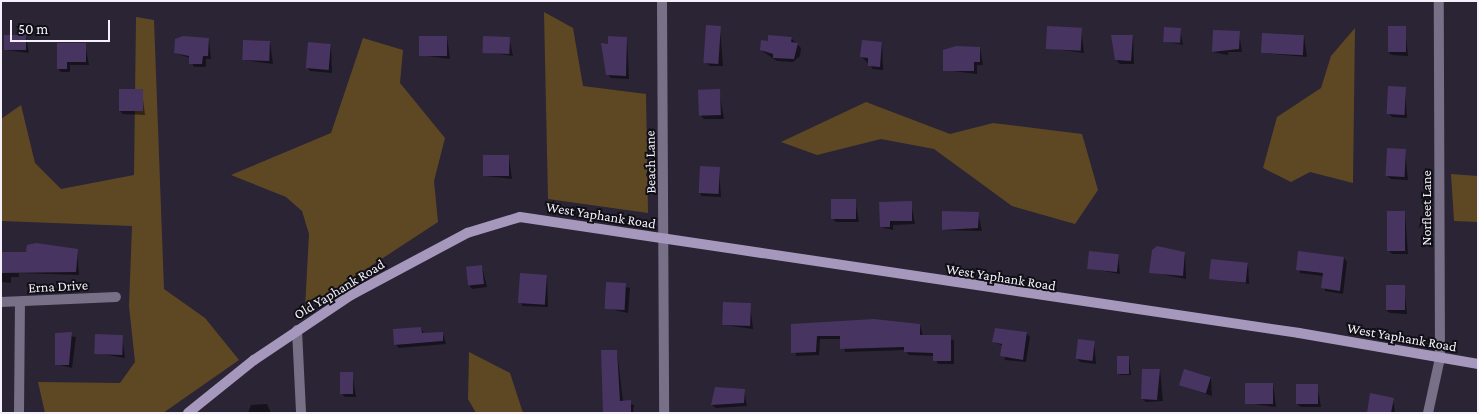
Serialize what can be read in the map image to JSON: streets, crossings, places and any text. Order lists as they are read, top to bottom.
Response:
{
  "streets": {
    "street": [
      "Beach Lane",
      "Norfleet Lane",
      "West Yaphank Road",
      "Erna Drive",
      "Old Yaphank Road"
    ]
  },
  "crossings": [
    ["Beach Lane", "West Yaphank Road"],
    ["Norfleet Lane", "West Yaphank Road"],
    ["West Yaphank Road", "Old Yaphank Road"]
  ],
  "scale_bar": "50 m"
}
